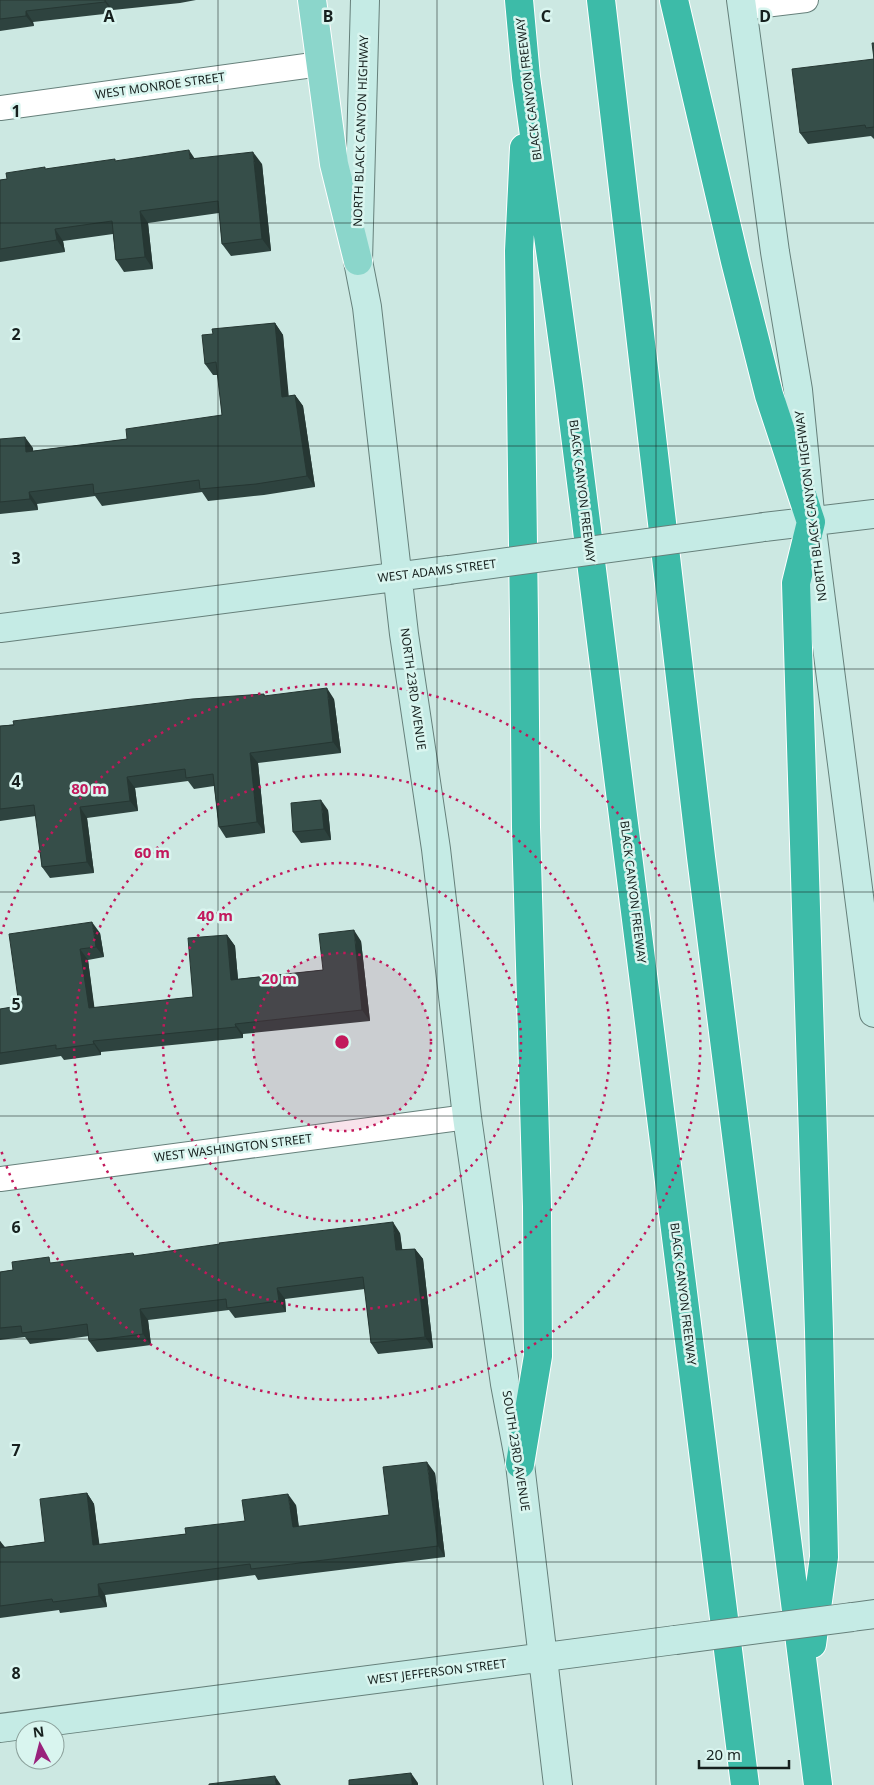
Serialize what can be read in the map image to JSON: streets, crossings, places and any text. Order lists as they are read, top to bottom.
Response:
{
  "streets": {
    "highway": ["BLACK CANYON FREEWAY"],
    "main road": [
      "NORTH BLACK CANYON HIGHWAY",
      "WEST ADAMS STREET",
      "NORTH 23RD AVENUE",
      "SOUTH 23RD AVENUE",
      "WEST JEFFERSON STREET"
    ],
    "street": ["WEST MONROE STREET", "WEST WASHINGTON STREET"]
  },
  "crossings": [
    ["NORTH BLACK CANYON HIGHWAY", "WEST ADAMS STREET"],
    ["NORTH BLACK CANYON HIGHWAY", "NORTH 23RD AVENUE"],
    ["WEST ADAMS STREET", "NORTH 23RD AVENUE"],
    ["NORTH 23RD AVENUE", "WEST WASHINGTON STREET"],
    ["NORTH 23RD AVENUE", "SOUTH 23RD AVENUE"],
    ["WEST WASHINGTON STREET", "SOUTH 23RD AVENUE"],
    ["SOUTH 23RD AVENUE", "WEST JEFFERSON STREET"]
  ],
  "scale_bar": "20 m",
  "north": "top",
  "grid": {
    "columns": [
      "A",
      "B",
      "C",
      "D"
    ],
    "rows": [
      "1",
      "2",
      "3",
      "4",
      "5",
      "6",
      "7",
      "8"
    ]
  },
  "rings": [
    "80 m",
    "60 m",
    "40 m",
    "20 m"
  ]
}
